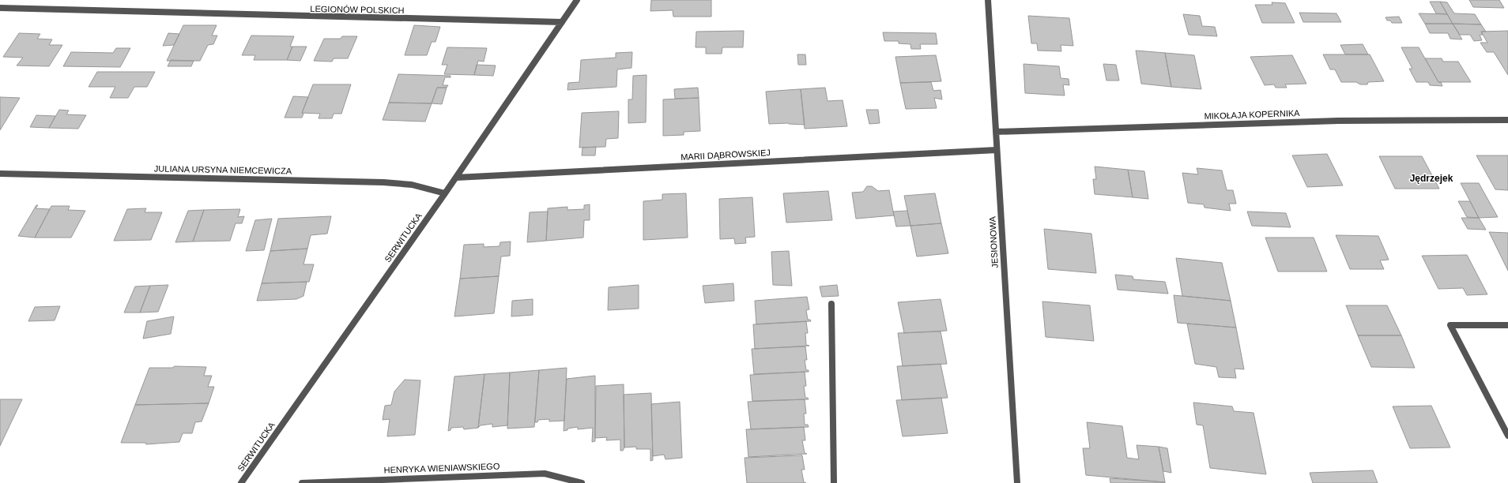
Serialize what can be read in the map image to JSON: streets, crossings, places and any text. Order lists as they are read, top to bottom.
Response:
{
  "streets": {
    "street": [
      "LEGIONÓW POLSKICH",
      "MIKOŁAJA KOPERNIKA",
      "MARII DĄBROWSKIEJ",
      "JULIANA URSYNA NIEMCEWICZA",
      "SERWITUCKA",
      "JESIONOWA",
      "HENRYKA WIENIAWSKIEGO"
    ]
  },
  "crossings": [
    ["LEGIONÓW POLSKICH", "SERWITUCKA"],
    ["MIKOŁAJA KOPERNIKA", "JESIONOWA"],
    ["MARII DĄBROWSKIEJ", "SERWITUCKA"],
    ["MARII DĄBROWSKIEJ", "JESIONOWA"],
    ["JULIANA URSYNA NIEMCEWICZA", "SERWITUCKA"]
  ],
  "districts": ["Jędrzejek"]
}
